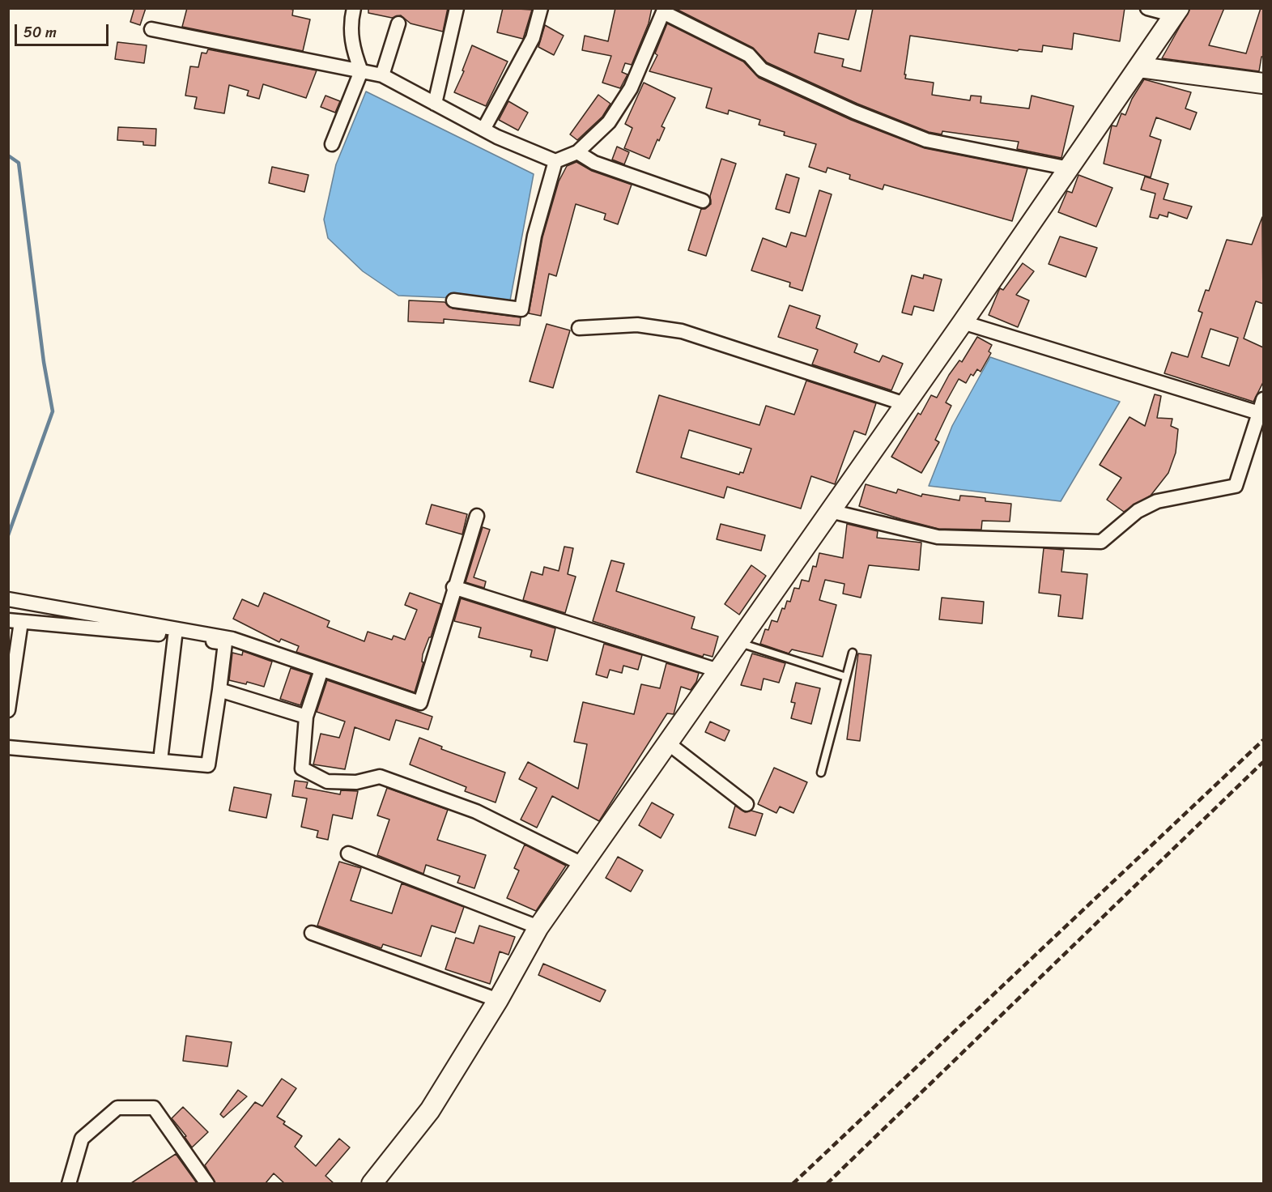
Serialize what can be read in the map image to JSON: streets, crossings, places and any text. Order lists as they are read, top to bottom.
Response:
{
  "scale_bar": "50 m"
}
